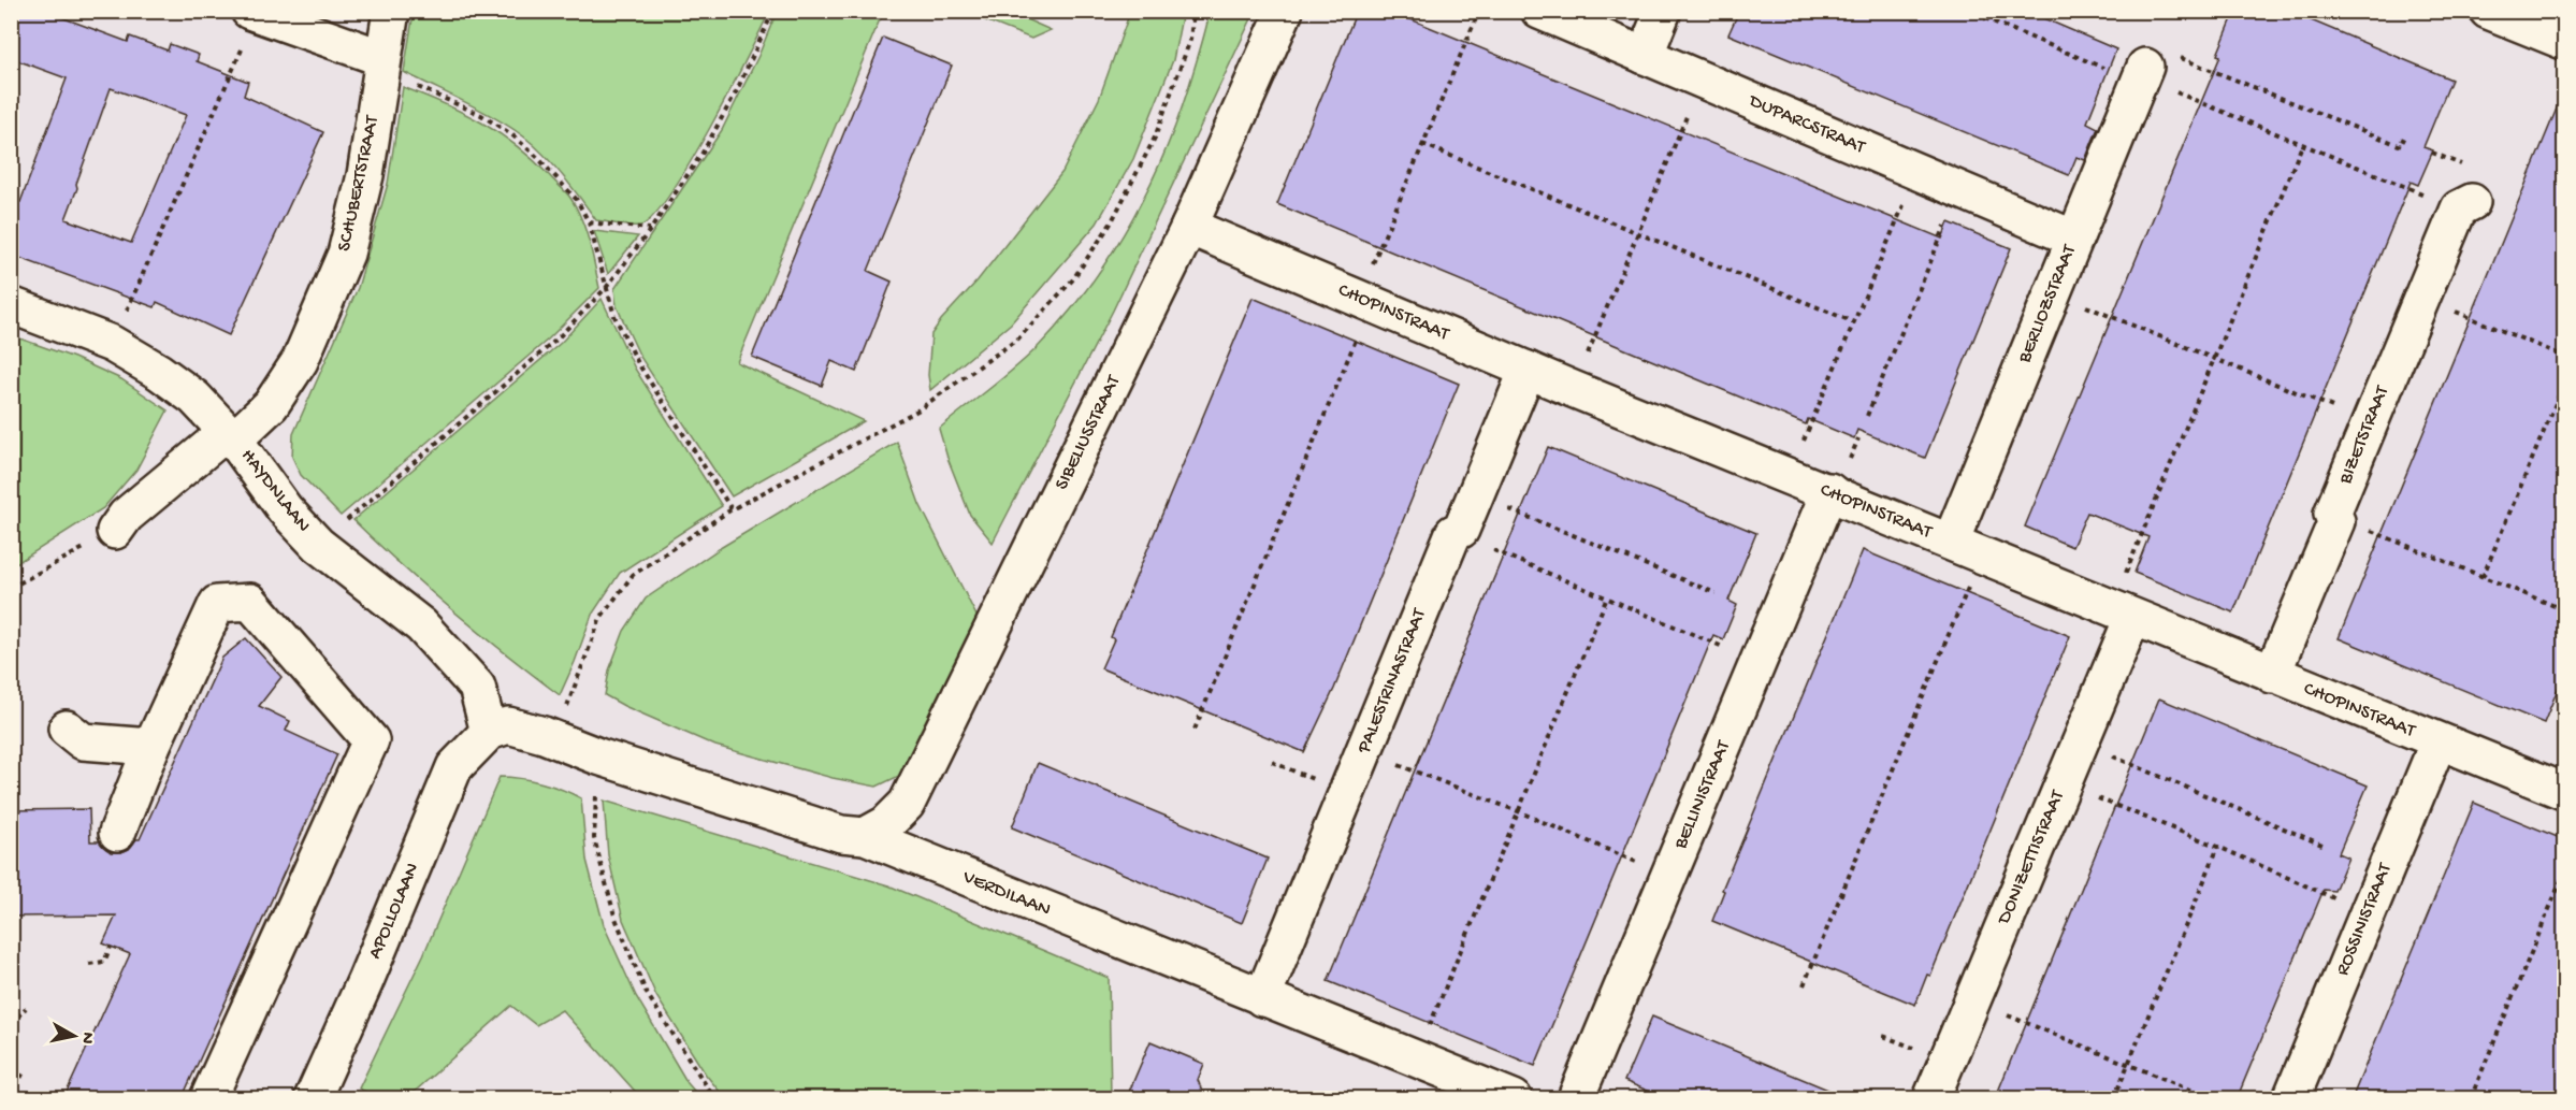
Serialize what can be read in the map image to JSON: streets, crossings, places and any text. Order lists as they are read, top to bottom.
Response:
{
  "streets": {
    "street": [
      "DUPARCSTRAAT",
      "SCHUBERTSTRAAT",
      "BERLIOZSTRAAT",
      "CHOPINSTRAAT",
      "SIBELIUSSTRAAT",
      "BIZETSTRAAT",
      "HAYDNLAAN",
      "PALESTRINASTRAAT",
      "BELLINISTRAAT",
      "DONIZETTISTRAAT",
      "VERDILAAN",
      "APOLLOLAAN",
      "ROSSINISTRAAT"
    ]
  },
  "crossings": [
    ["DUPARCSTRAAT", "BERLIOZSTRAAT"],
    ["SCHUBERTSTRAAT", "HAYDNLAAN"],
    ["BERLIOZSTRAAT", "CHOPINSTRAAT"],
    ["CHOPINSTRAAT", "SIBELIUSSTRAAT"],
    ["CHOPINSTRAAT", "BIZETSTRAAT"],
    ["CHOPINSTRAAT", "PALESTRINASTRAAT"],
    ["CHOPINSTRAAT", "BELLINISTRAAT"],
    ["CHOPINSTRAAT", "DONIZETTISTRAAT"],
    ["CHOPINSTRAAT", "ROSSINISTRAAT"],
    ["SIBELIUSSTRAAT", "VERDILAAN"],
    ["HAYDNLAAN", "VERDILAAN"],
    ["HAYDNLAAN", "APOLLOLAAN"],
    ["PALESTRINASTRAAT", "VERDILAAN"],
    ["VERDILAAN", "APOLLOLAAN"]
  ],
  "north": "right"
}
